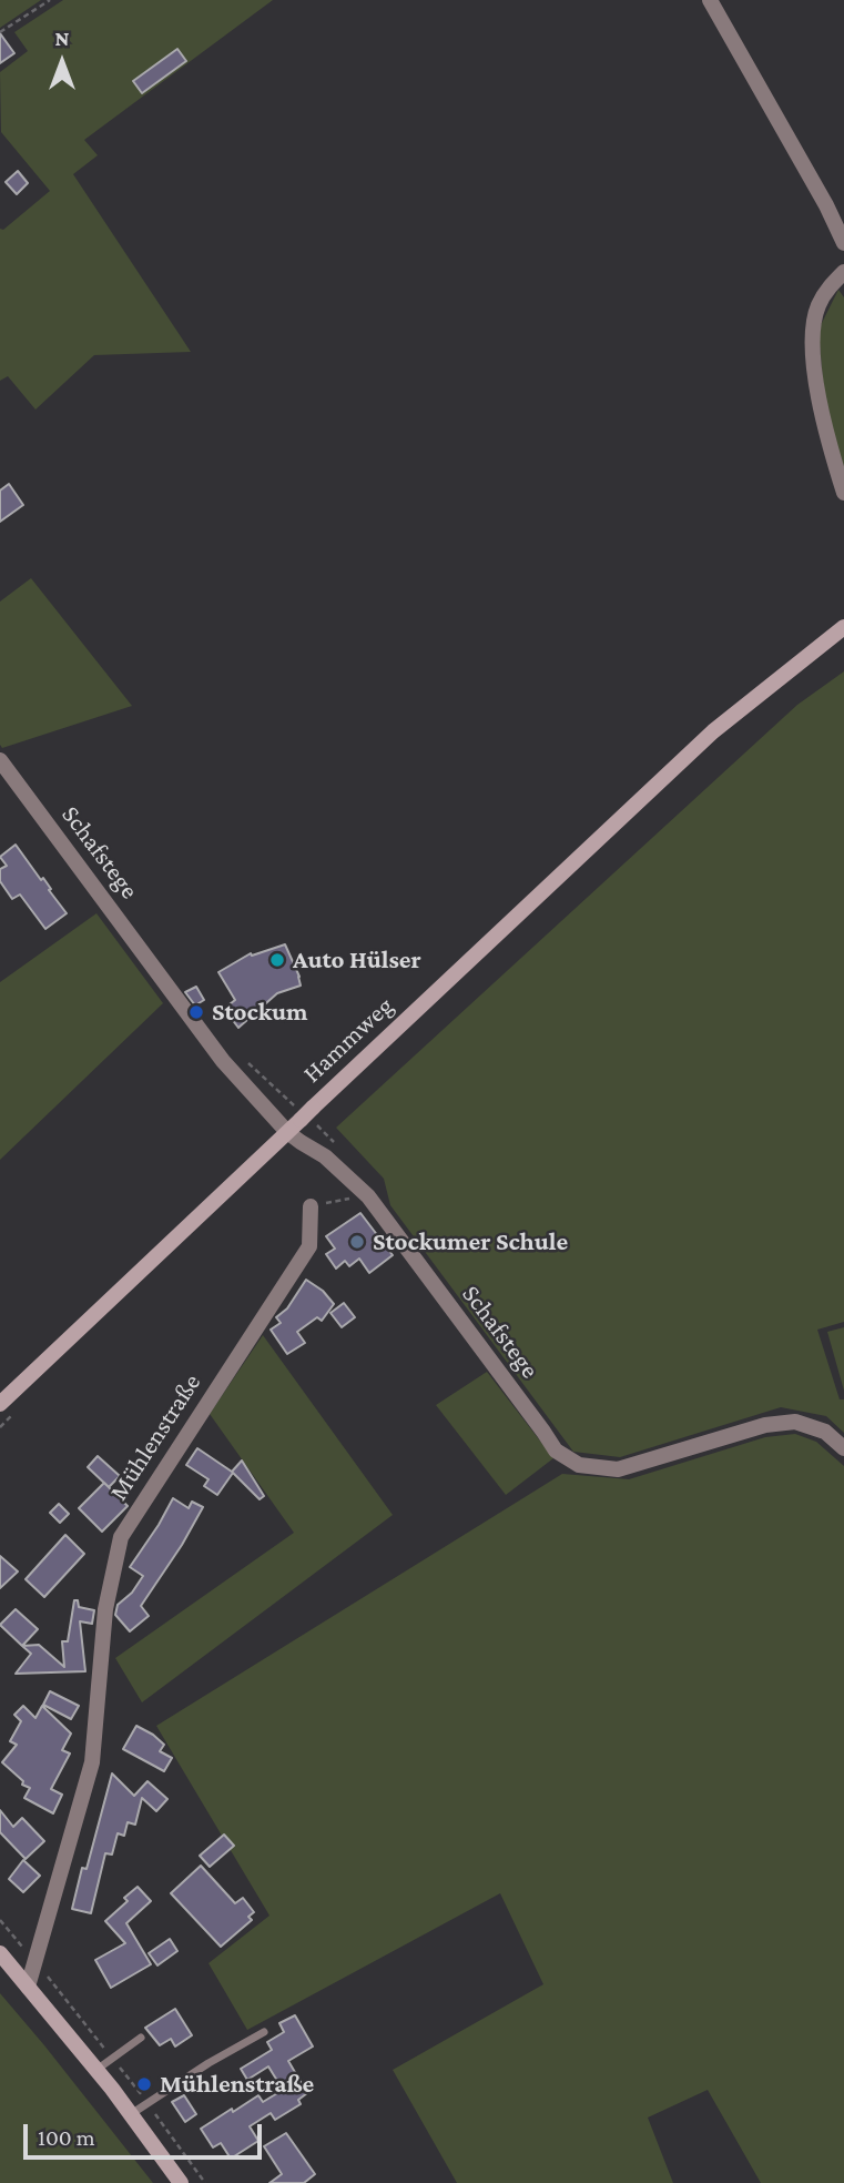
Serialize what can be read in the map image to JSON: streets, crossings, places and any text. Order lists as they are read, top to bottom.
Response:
{
  "streets": {
    "main road": ["Hammweg"],
    "street": ["Schafstege", "Mühlenstraße"]
  },
  "crossings": [
    ["Schafstege", "Hammweg"]
  ],
  "places": [
    "Auto Hülser",
    "Stockum",
    "Stockumer Schule",
    "Mühlenstraße"
  ],
  "scale_bar": "100 m",
  "north": "top"
}
